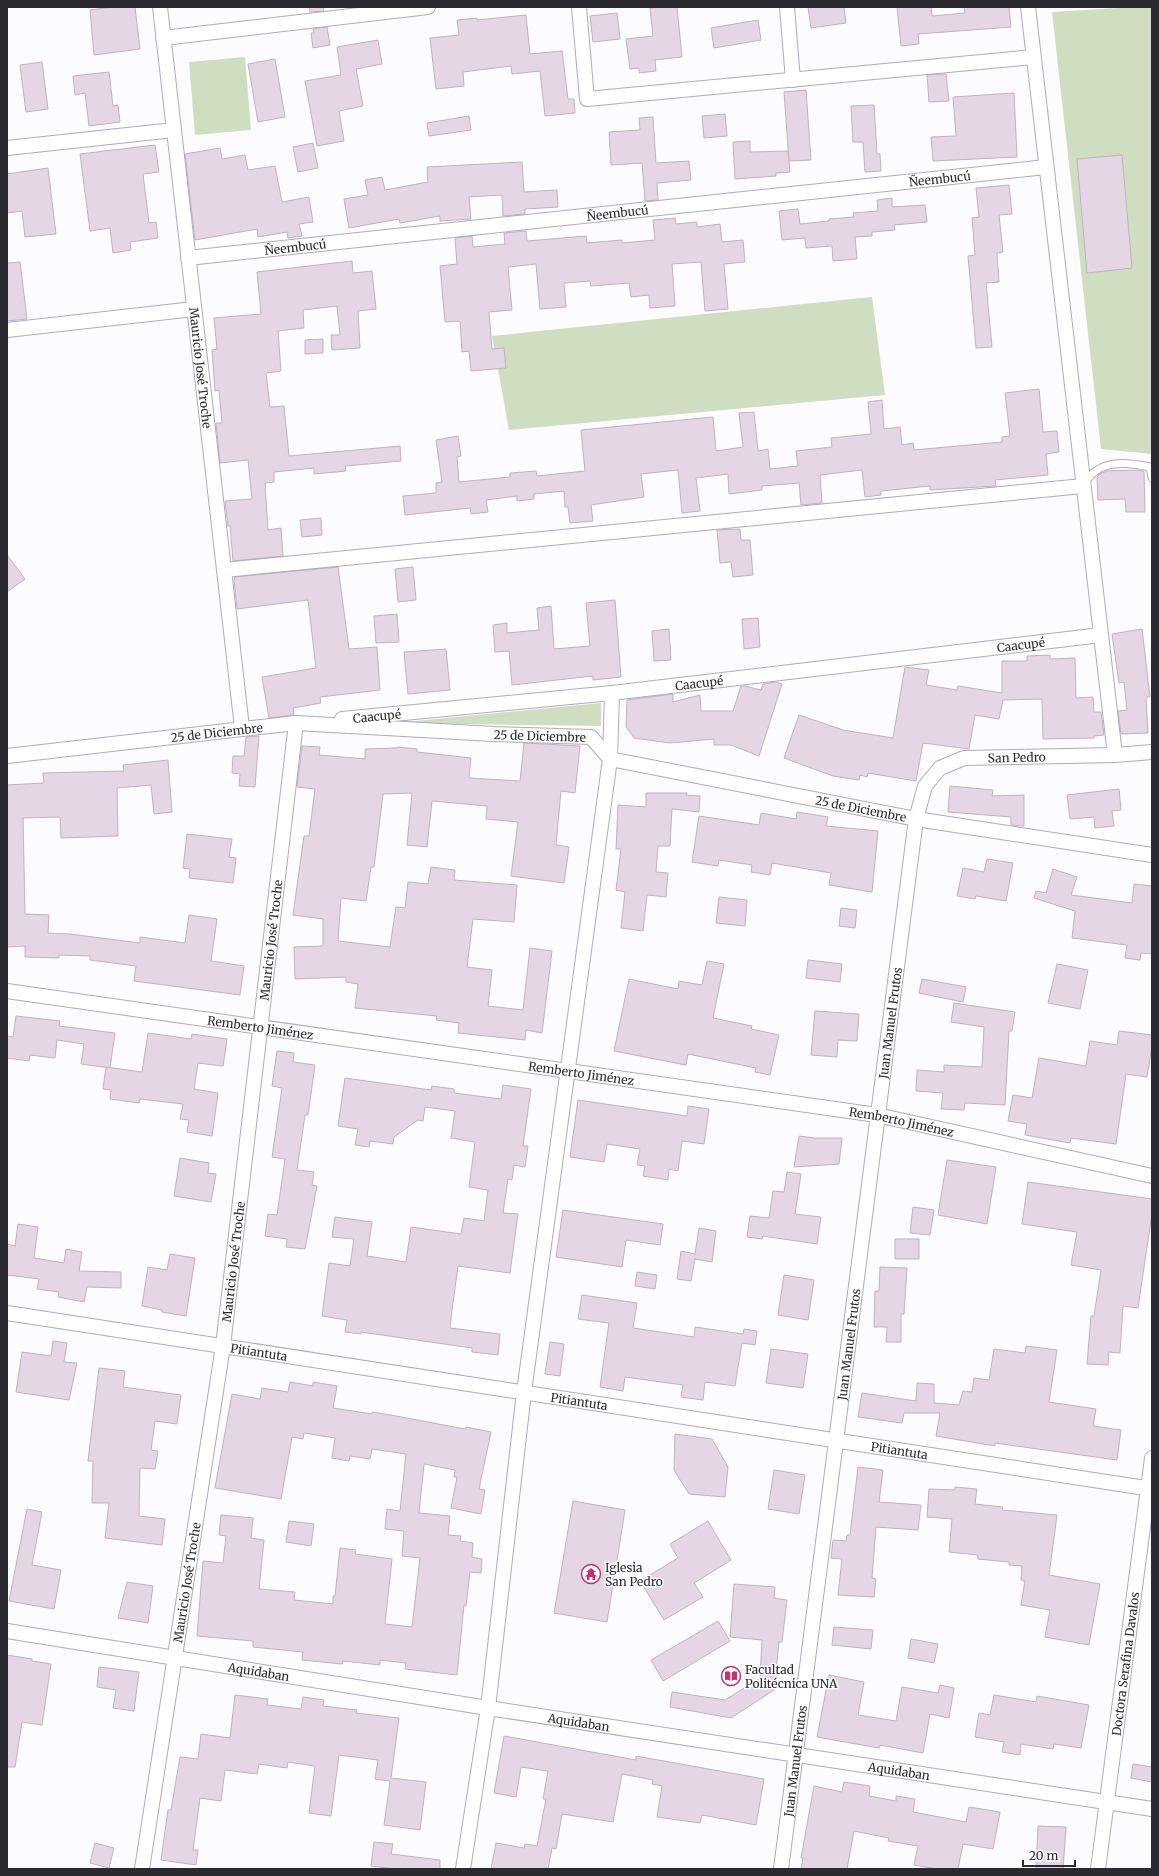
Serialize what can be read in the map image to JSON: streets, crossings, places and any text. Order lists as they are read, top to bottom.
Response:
{
  "streets": {
    "street": [
      "Ñeembucú",
      "Mauricio José Troche",
      "Caacupé",
      "25 de Diciembre",
      "San Pedro",
      "Juan Manuel Frutos",
      "Remberto Jiménez",
      "Pitiantuta",
      "Doctora Serafina Davalos",
      "Aquidaban"
    ]
  },
  "crossings": [
    ["Ñeembucú", "Mauricio José Troche"],
    ["Mauricio José Troche", "Caacupé"],
    ["Mauricio José Troche", "25 de Diciembre"],
    ["Mauricio José Troche", "Remberto Jiménez"],
    ["Mauricio José Troche", "Pitiantuta"],
    ["Mauricio José Troche", "Aquidaban"],
    ["Caacupé", "25 de Diciembre"],
    ["25 de Diciembre", "San Pedro"],
    ["25 de Diciembre", "Juan Manuel Frutos"],
    ["San Pedro", "Juan Manuel Frutos"],
    ["Juan Manuel Frutos", "Remberto Jiménez"],
    ["Juan Manuel Frutos", "Pitiantuta"],
    ["Juan Manuel Frutos", "Aquidaban"],
    ["Pitiantuta", "Doctora Serafina Davalos"],
    ["Doctora Serafina Davalos", "Aquidaban"]
  ],
  "places": {
    "temple": ["Iglesia San Pedro"],
    "library": ["Facultad Politécnica UNA"]
  },
  "scale_bar": "20 m"
}
